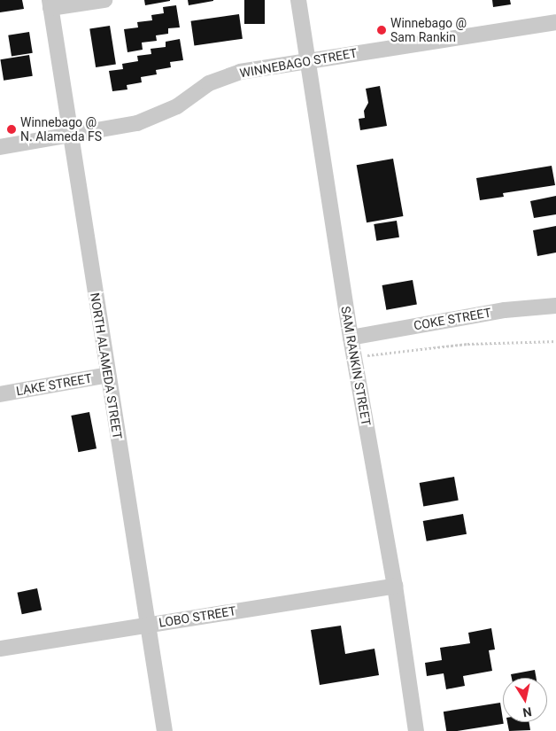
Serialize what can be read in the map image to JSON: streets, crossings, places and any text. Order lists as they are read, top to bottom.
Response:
{
  "streets": {
    "street": [
      "WINNEBAGO STREET",
      "COKE STREET",
      "NORTH ALAMEDA STREET",
      "SAM RANKIN STREET",
      "LAKE STREET",
      "LOBO STREET"
    ]
  },
  "crossings": [
    ["WINNEBAGO STREET", "NORTH ALAMEDA STREET"],
    ["WINNEBAGO STREET", "SAM RANKIN STREET"],
    ["COKE STREET", "SAM RANKIN STREET"],
    ["NORTH ALAMEDA STREET", "LAKE STREET"],
    ["NORTH ALAMEDA STREET", "LOBO STREET"],
    ["SAM RANKIN STREET", "LOBO STREET"]
  ],
  "places": ["Winnebago @ Sam Rankin", "Winnebago @ N. Alameda FS"],
  "north": "bottom"
}
